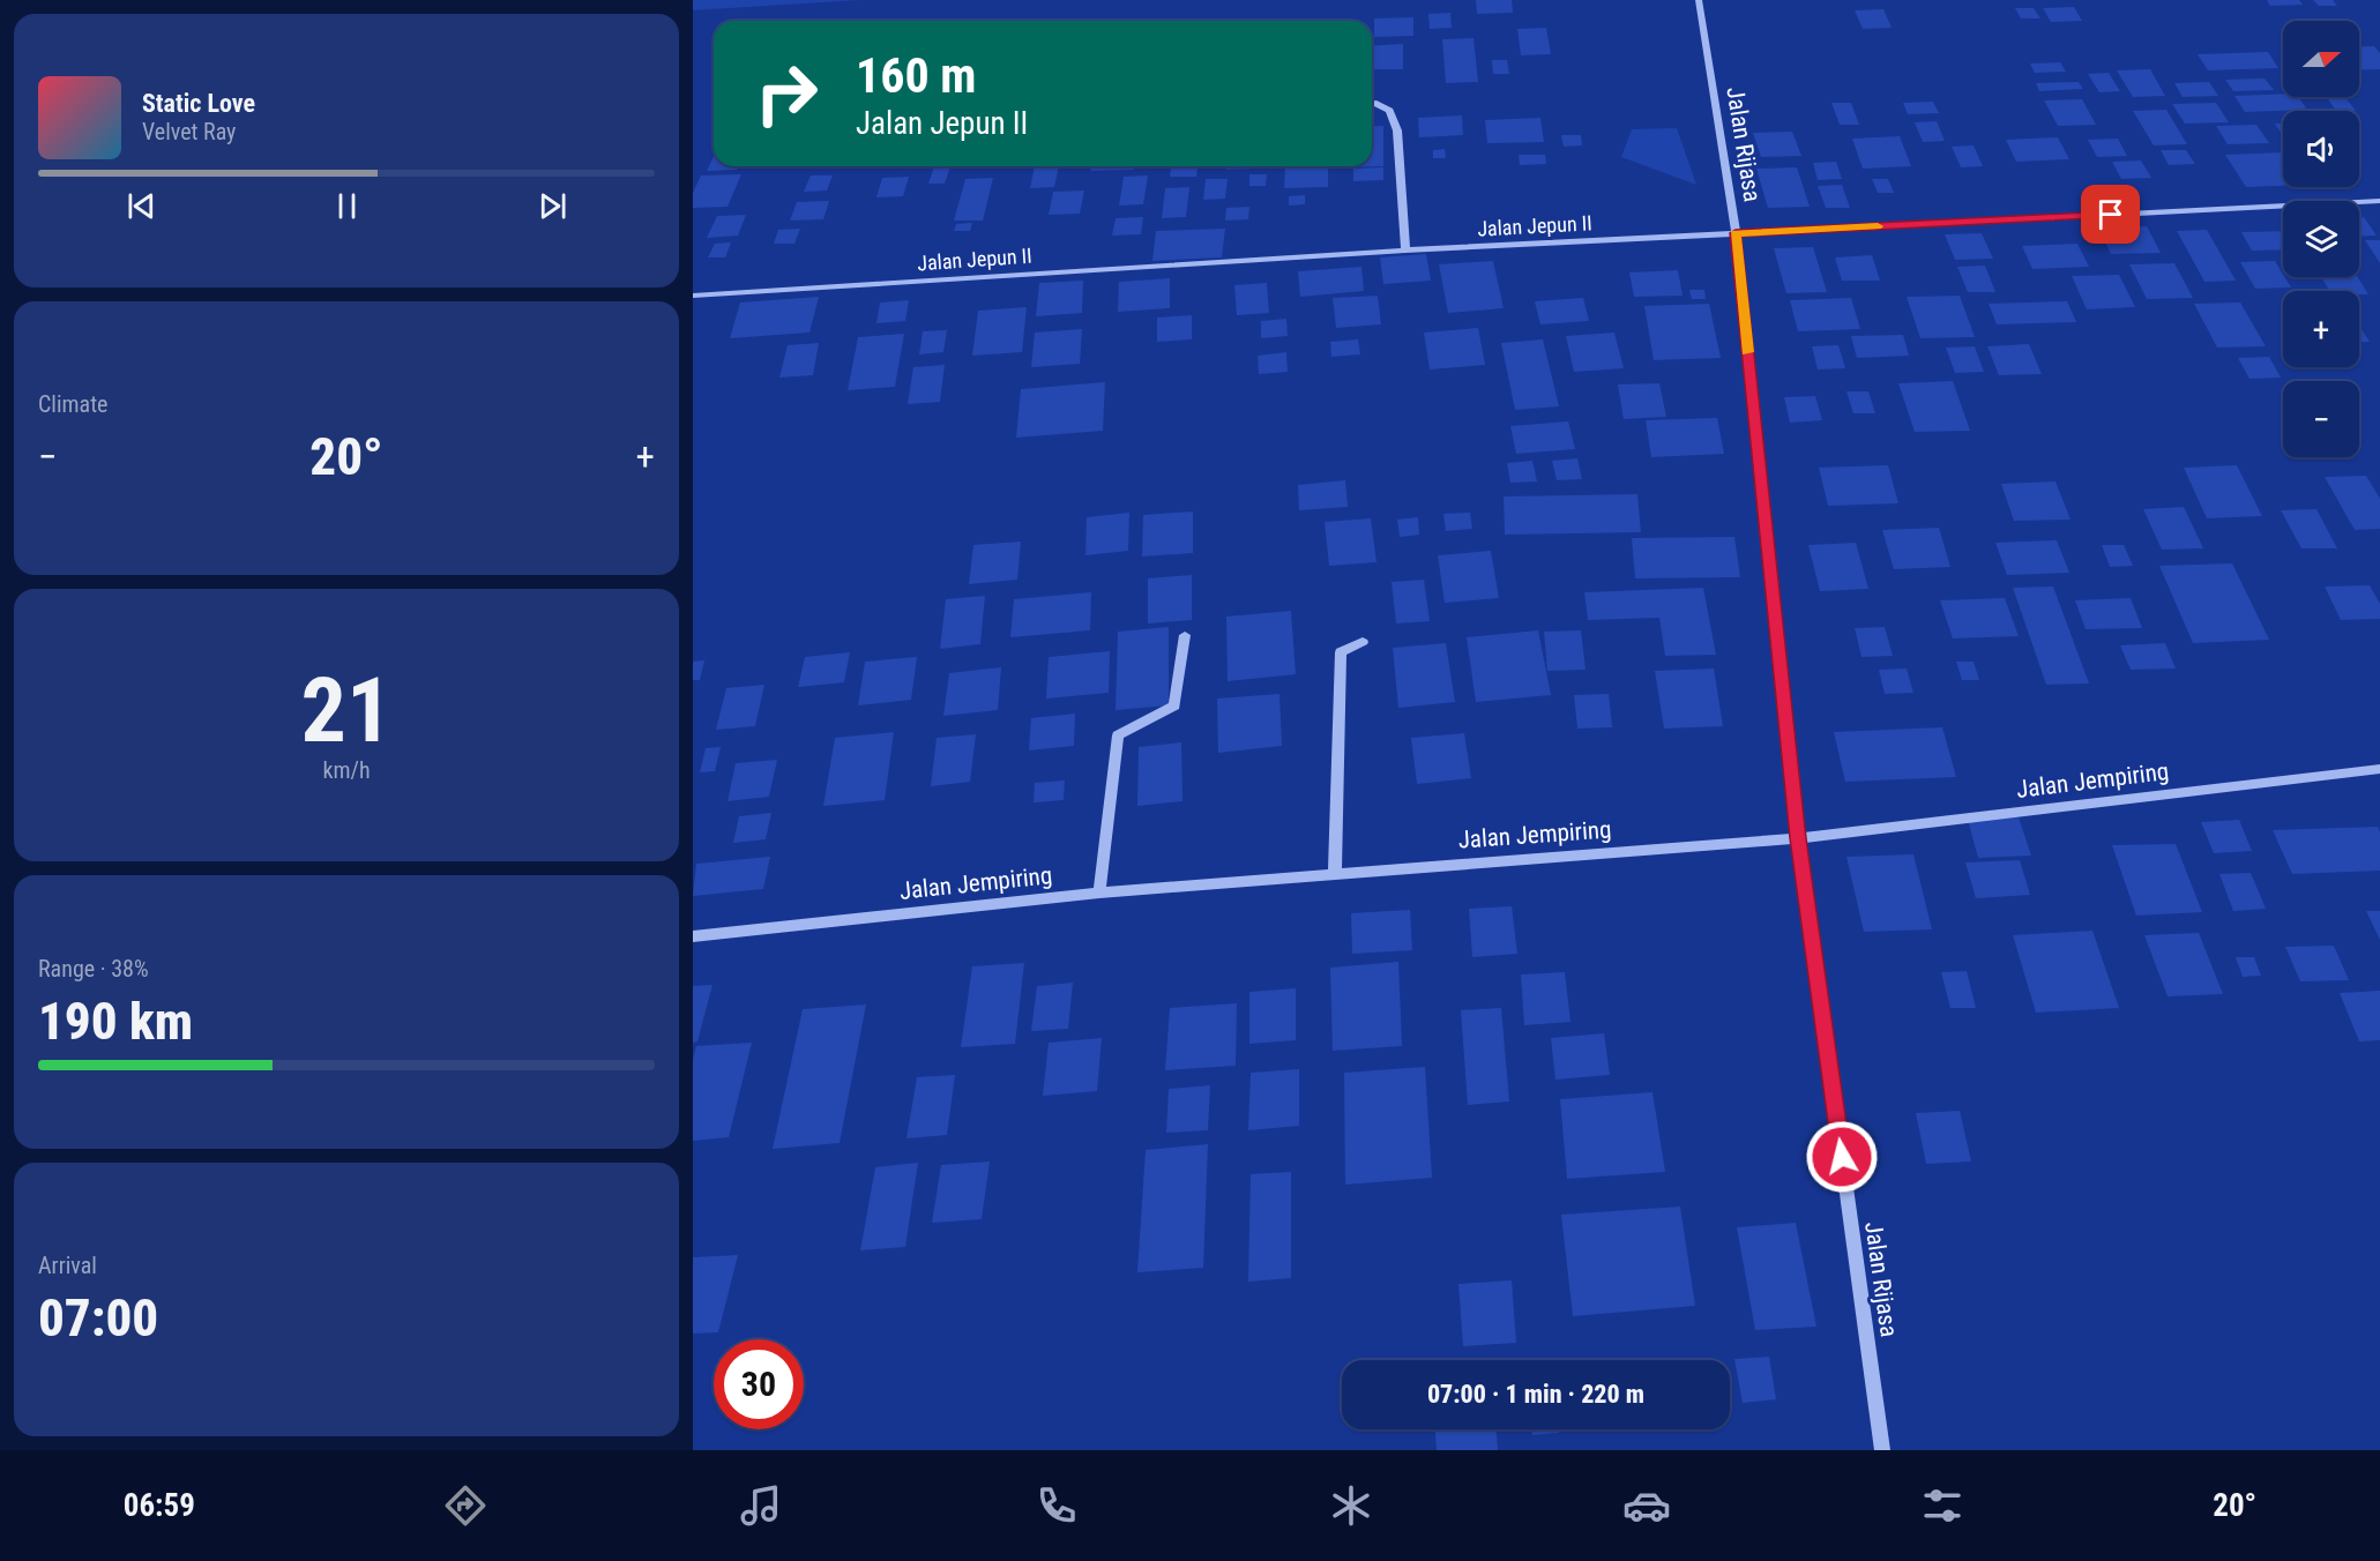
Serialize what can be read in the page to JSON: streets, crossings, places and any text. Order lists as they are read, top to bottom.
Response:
{
  "streets": {
    "street": ["Jalan Rijasa", "Jalan Jepun II", "Jalan Jempiring"]
  },
  "crossings": [
    ["Jalan Rijasa", "Jalan Jepun II"],
    ["Jalan Rijasa", "Jalan Jempiring"]
  ],
  "north": "right",
  "page": {
    "map_buttons": ["+", "−"],
    "turn": ["160 m", "Jalan Jepun II"],
    "song": ["Static Love", "Velvet Ray"],
    "tile": [
      "Climate",
      ["21", "km/h"],
      ["Range · 38%", "190 km"],
      ["Arrival", "07:00"]
    ],
    "heat": ["−", "20°", "+"],
    "limit": "30",
    "trip": "07:00 · 1 min · 220 m",
    "tabs": ["06:59", "20°"]
  }
}
